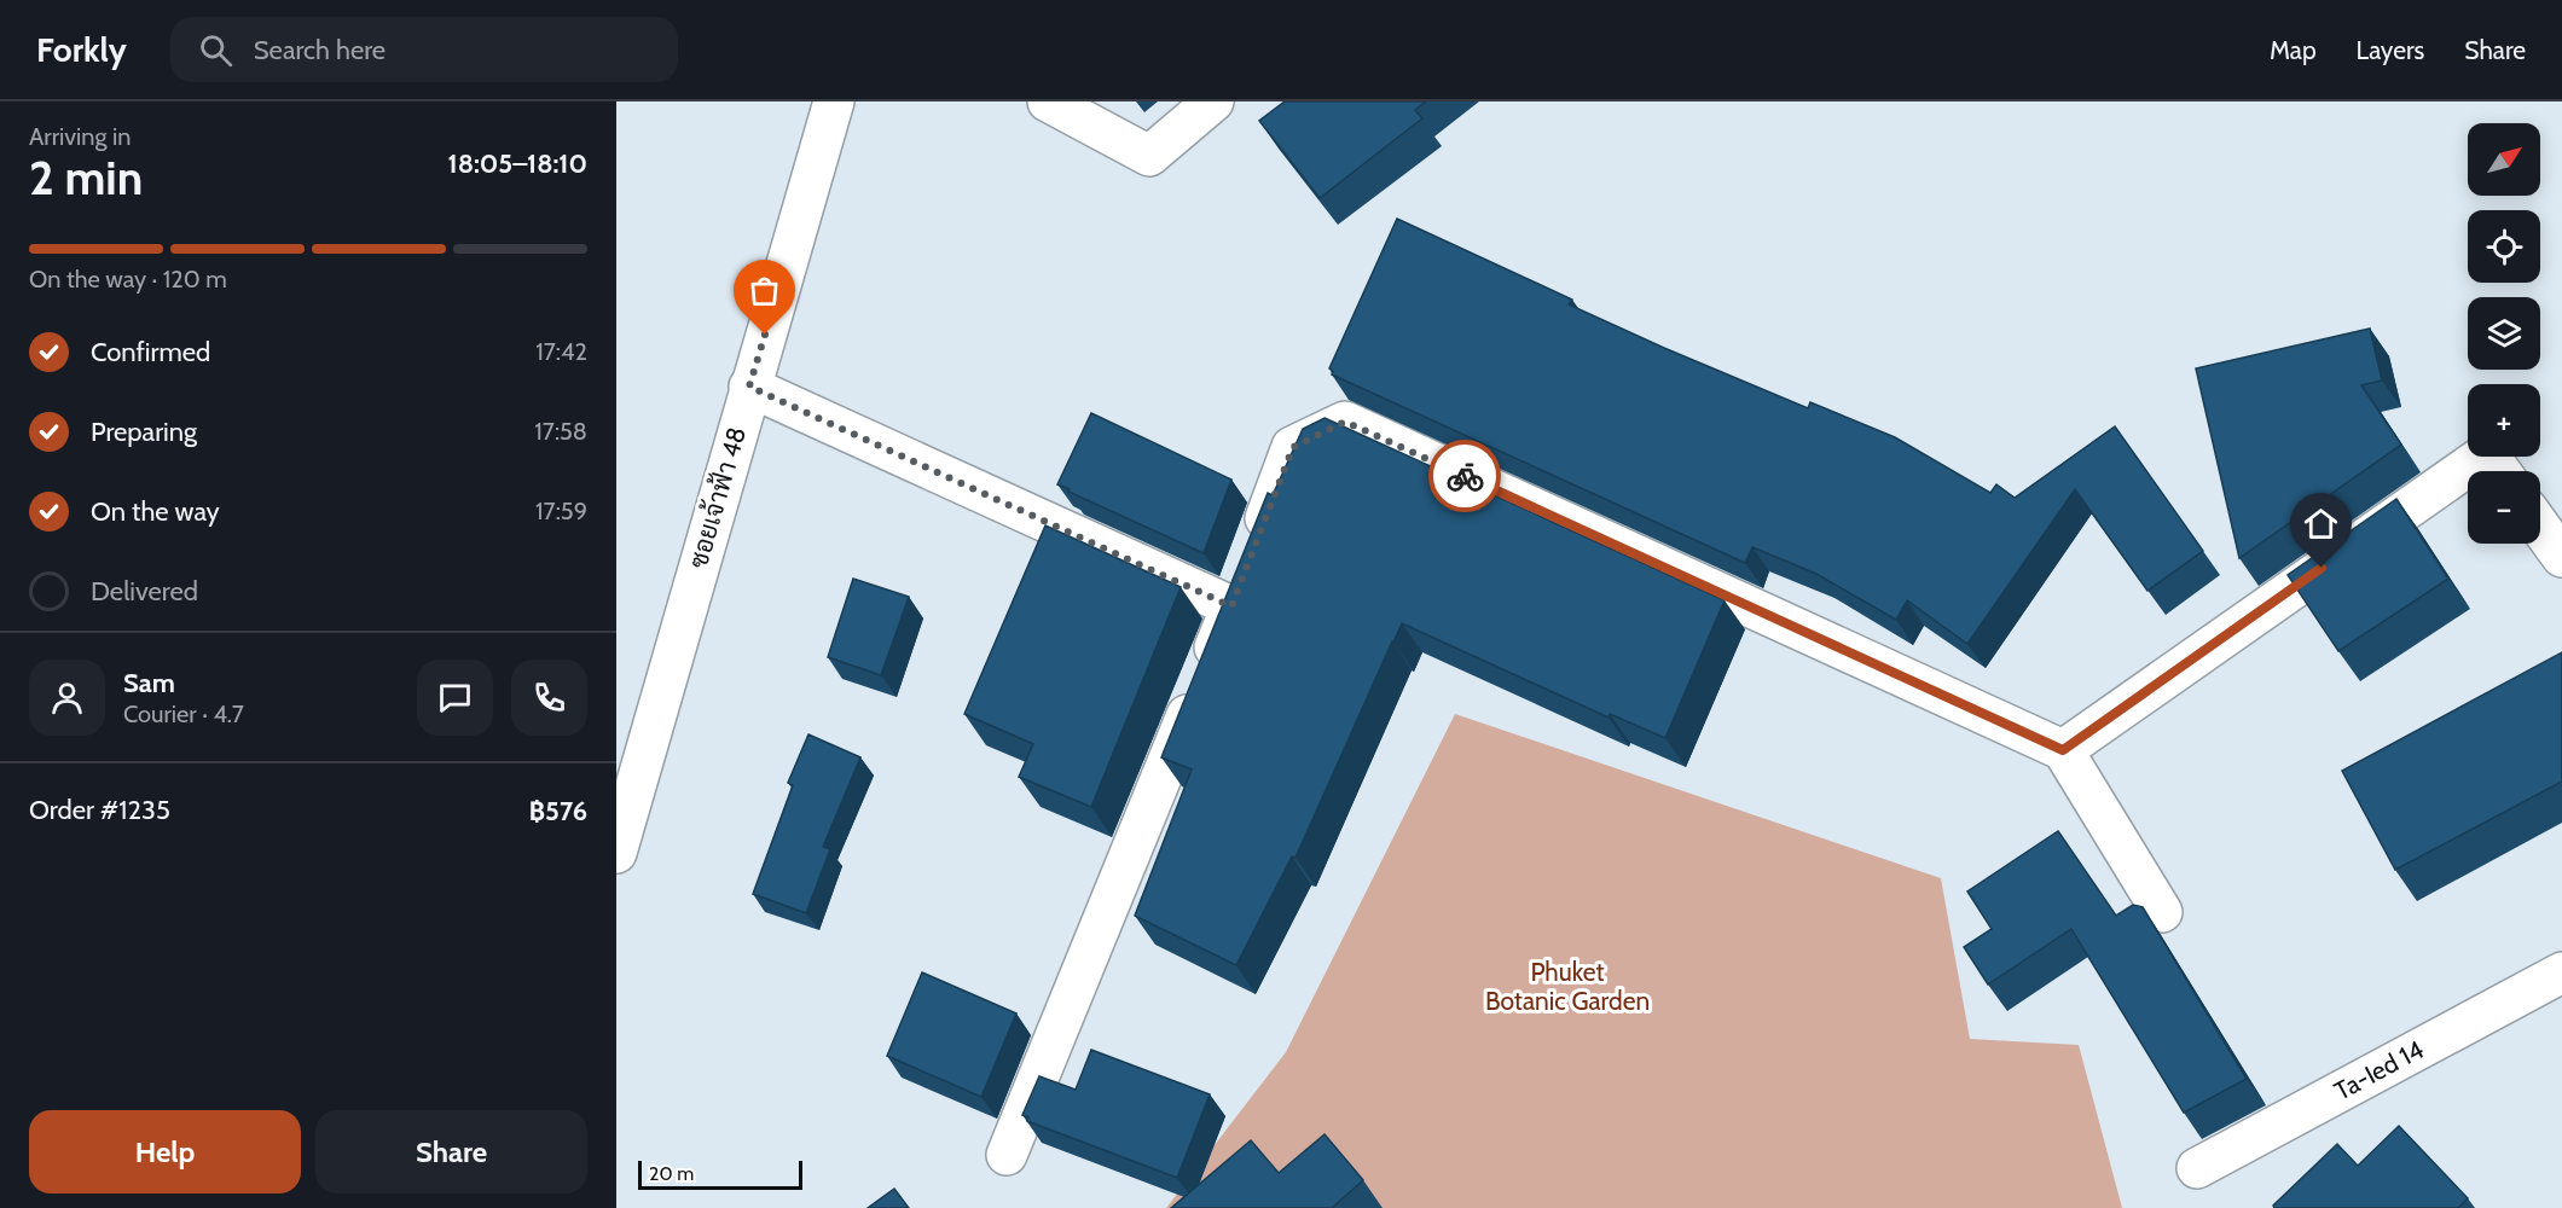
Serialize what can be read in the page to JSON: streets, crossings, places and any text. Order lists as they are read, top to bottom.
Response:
{
  "streets": {
    "street": ["ซอยเจ้าฟ้า 48", "Ta-Ied 14"]
  },
  "parks": ["Phuket Botanic Garden"],
  "scale_bar": "20 m",
  "north": "top right",
  "page": {
    "header": "Forkly",
    "search": "Search here",
    "nav": ["Map", "Layers", "Share"],
    "heading": ["2 min", "Arriving in", "18:05–18:10"],
    "panel": [
      "Sam",
      "Courier · 4.7",
      "Order #1235",
      "฿576"
    ],
    "map_buttons": ["+", "−"],
    "bar": "On the way · 120 m",
    "list": [
      ["Confirmed", "17:42"],
      ["Preparing", "17:58"],
      ["On the way", "17:59"],
      "Delivered"
    ],
    "buttons": ["Help", "Share"],
    "scale": "20 m"
  }
}
